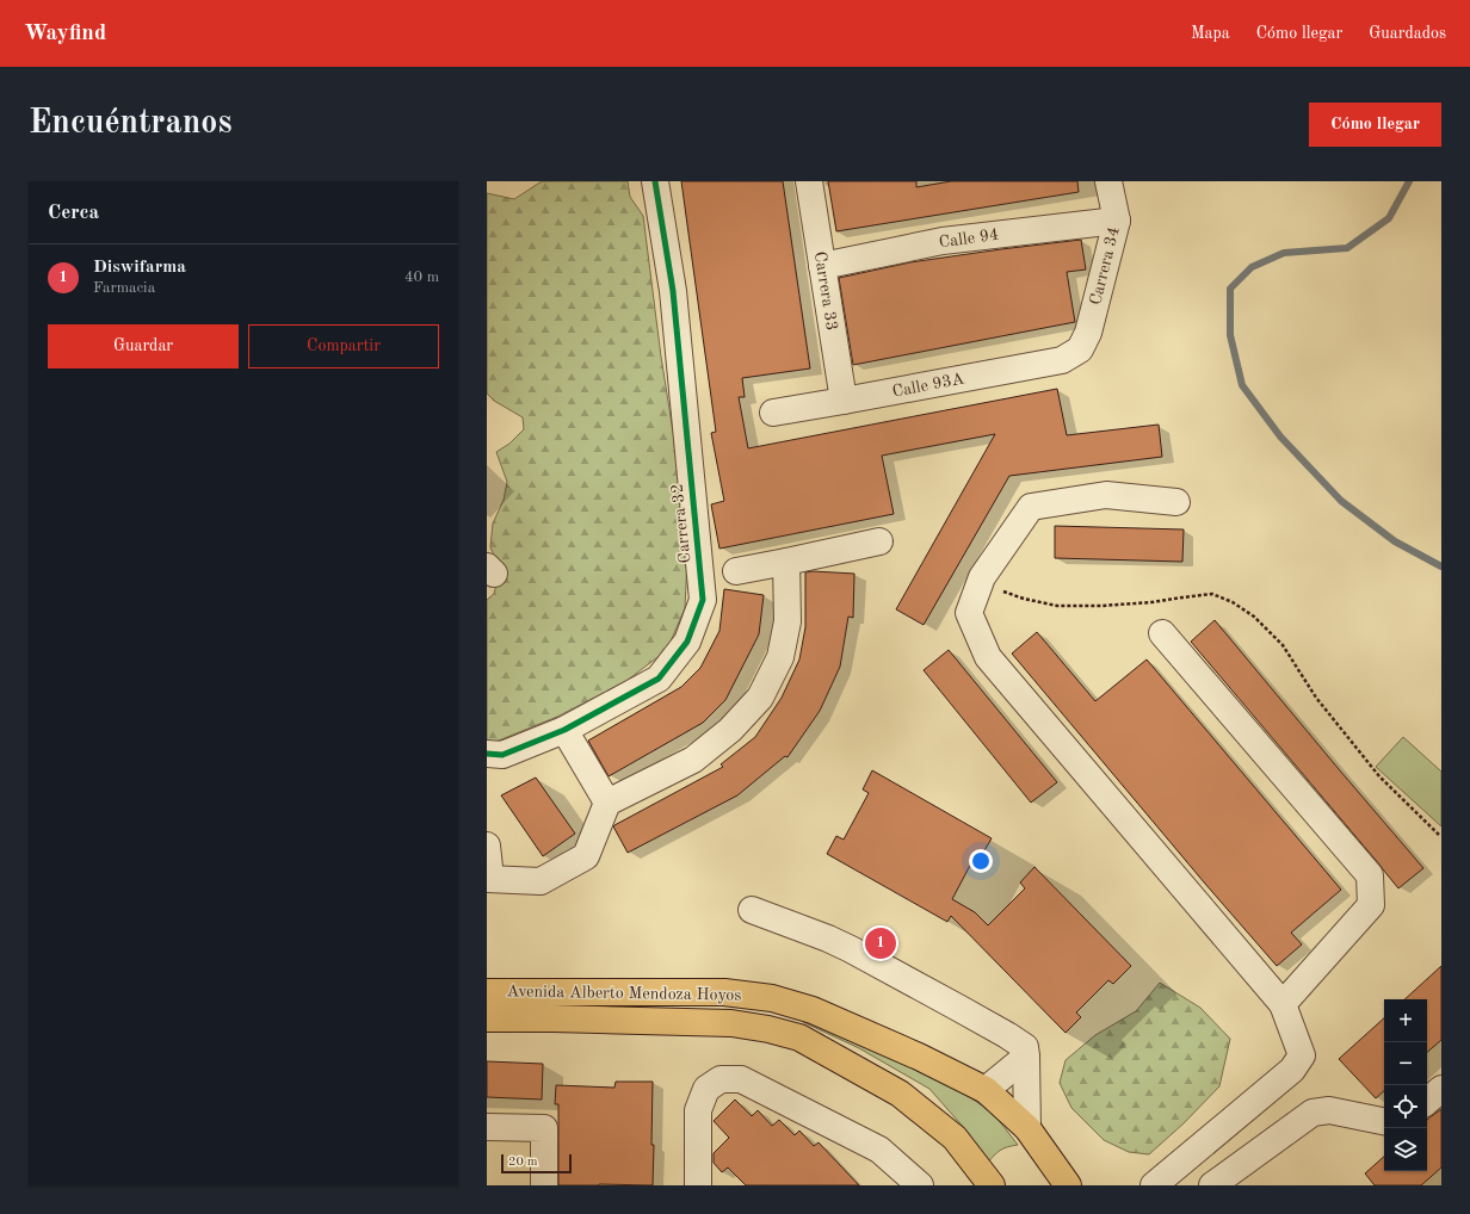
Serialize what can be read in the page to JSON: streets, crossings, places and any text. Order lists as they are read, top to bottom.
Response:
{
  "streets": {
    "main road": ["Avenida Alberto Mendoza Hoyos"],
    "street": [
      "Calle 94",
      "Carrera 34",
      "Carrera 33",
      "Calle 93A",
      "Carrera 32"
    ]
  },
  "crossings": [
    ["Calle 94", "Carrera 34"],
    ["Calle 94", "Carrera 33"],
    ["Carrera 34", "Calle 93A"],
    ["Carrera 33", "Calle 93A"]
  ],
  "scale_bar": "20 m",
  "page": {
    "header": "Wayfind",
    "nav": ["Mapa", "Cómo llegar", "Guardados"],
    "buttons": [
      "Cómo llegar",
      ["Guardar", "Compartir"]
    ],
    "title": "Encuéntranos",
    "heading": "Cerca",
    "list": [
      {
        "mark": "1",
        "name": "Diswifarma",
        "note": "Farmacia",
        "value": "40 m"
      }
    ],
    "pins": "1",
    "map_buttons": ["+", "−"],
    "scale": "20 m"
  }
}
